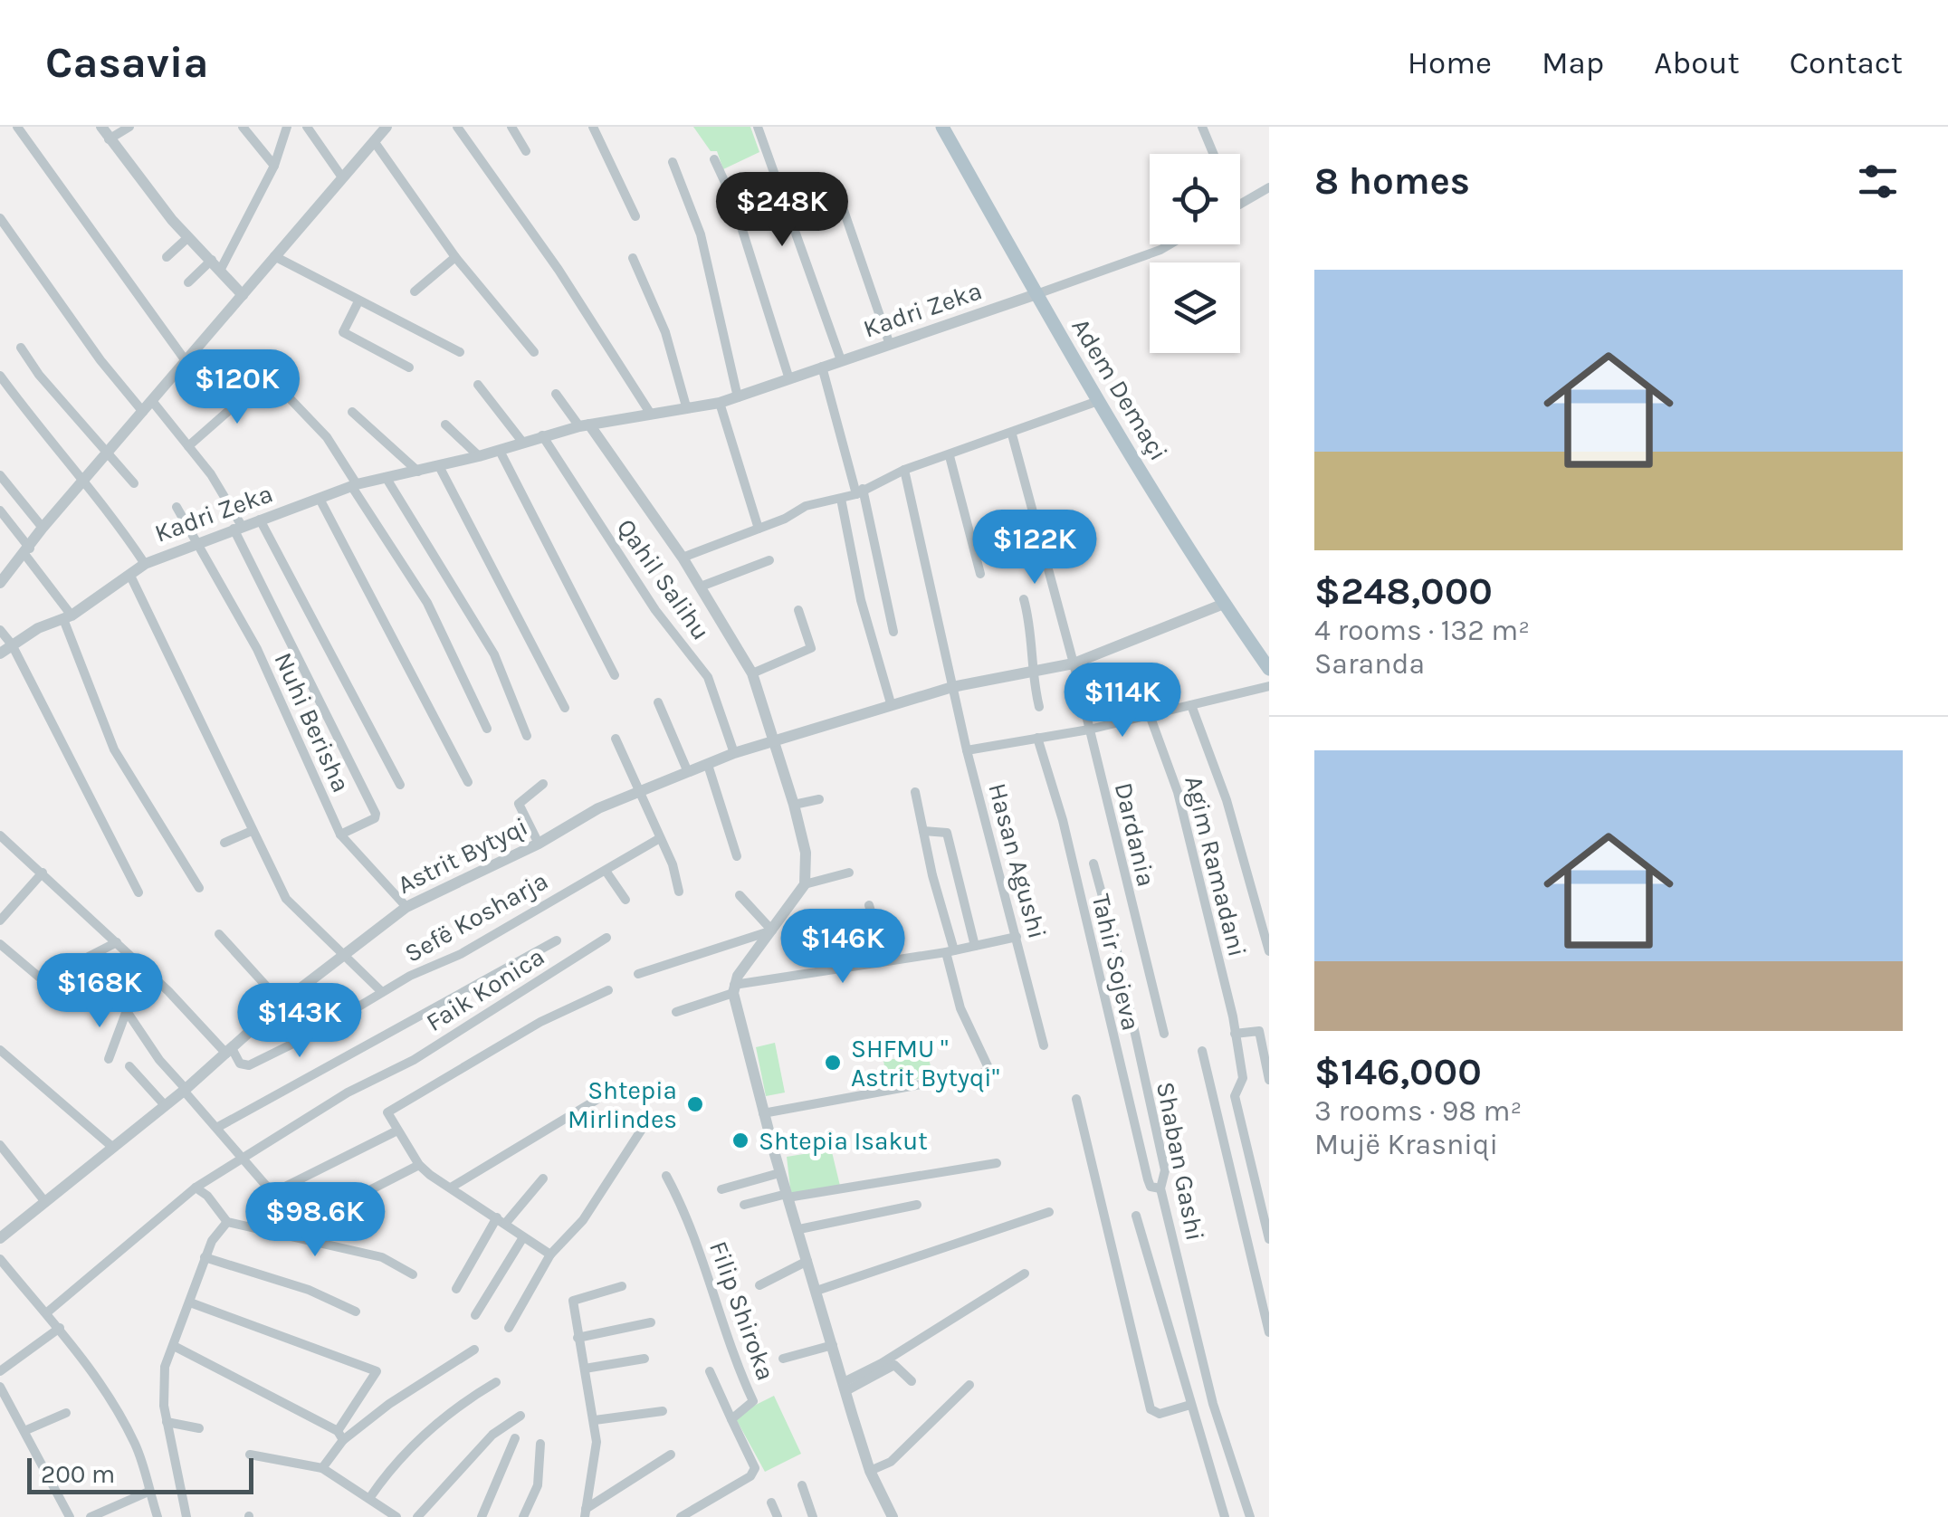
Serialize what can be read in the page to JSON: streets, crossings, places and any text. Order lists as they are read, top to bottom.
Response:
{
  "streets": {
    "main road": ["Adem Demaçi"],
    "street": [
      "Kadri Zeka",
      "Qahil Salihu",
      "Nuhi Berisha",
      "Dardania",
      "Astrit Bytyqi",
      "Hasan Agushi",
      "Agim Ramadani",
      "Sefë Kosharja",
      "Tahir Sojeva",
      "Faik Konica",
      "Shaban Gashi",
      "Filip Shiroka"
    ]
  },
  "crossings": [
    ["Kadri Zeka", "Adem Demaçi"],
    ["Kadri Zeka", "Qahil Salihu"],
    ["Kadri Zeka", "Nuhi Berisha"],
    ["Adem Demaçi", "Astrit Bytyqi"],
    ["Qahil Salihu", "Astrit Bytyqi"],
    ["Nuhi Berisha", "Astrit Bytyqi"],
    ["Dardania", "Astrit Bytyqi"],
    ["Astrit Bytyqi", "Hasan Agushi"],
    ["Astrit Bytyqi", "Sefë Kosharja"],
    ["Tahir Sojeva", "Shaban Gashi"]
  ],
  "places": ["SHFMU \" Astrit Bytyqi\"", "Shtepia Mirlindes", "Shtepia Isakut"],
  "scale_bar": "200 m",
  "page": {
    "header": "Casavia",
    "nav": [
      "Home",
      "Map",
      "About",
      "Contact"
    ],
    "heading": "8 homes",
    "price": [
      "$248K",
      "$120K",
      "$122K",
      "$114K",
      "$146K",
      "$168K",
      "$143K",
      "$98.6K"
    ],
    "list": [
      {
        "name": "$248,000",
        "note": "4 rooms · 132 m² · Saranda"
      },
      {
        "name": "$146,000",
        "note": "3 rooms · 98 m² · Mujë Krasniqi"
      }
    ],
    "scale": "200 m"
  }
}
